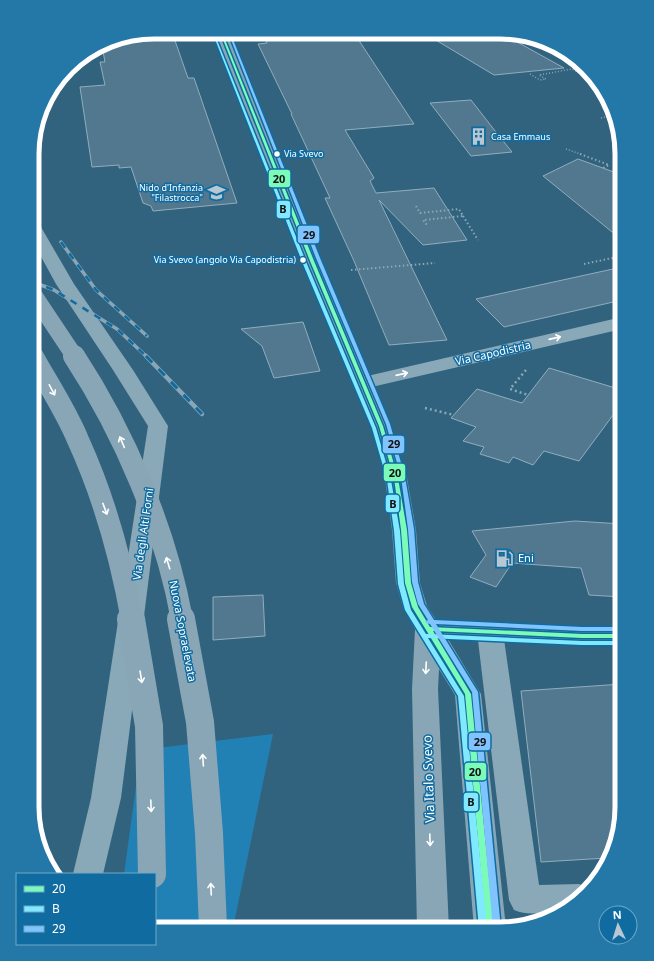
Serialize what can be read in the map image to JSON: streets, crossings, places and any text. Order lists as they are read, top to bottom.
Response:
{
  "streets": {
    "main road": ["Nuova Sopraelevata", "Via Italo Svevo"],
    "street": ["Via Capodistria", "Via degli Alti Forni"]
  },
  "one_way": ["Via Capodistria"],
  "places": {
    "building": ["Casa Emmaus"],
    "other": ["Via Svevo", "Via Svevo (angolo Via Capodistria)"],
    "school or university": ["Nido d'Infanzia \"Filastrocca\""],
    "fuel station": ["Eni"]
  },
  "lines": ["transit line 20", "transit line B", "transit line 29"],
  "legend": ["20", "B", "29"],
  "north": "top"
}
